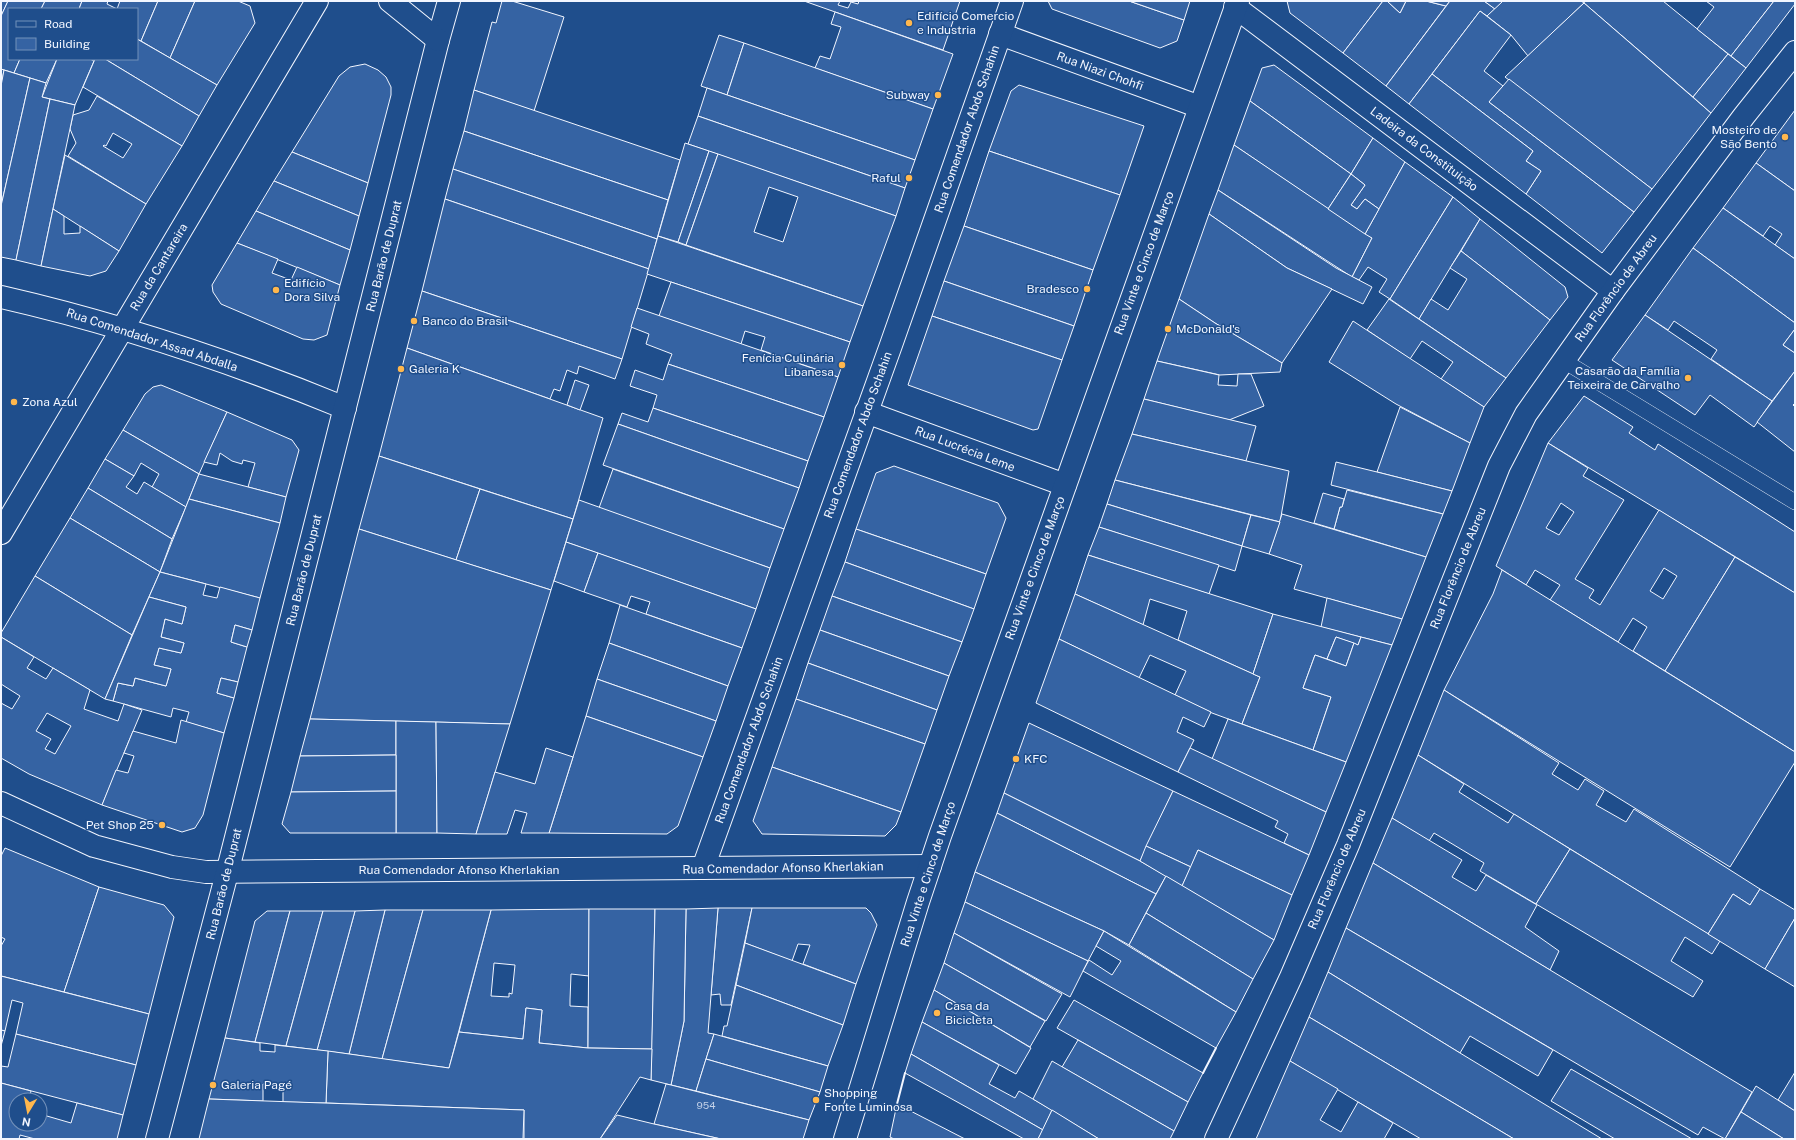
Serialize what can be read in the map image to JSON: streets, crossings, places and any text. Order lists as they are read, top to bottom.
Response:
{
  "streets": {
    "street": [
      "Rua Niazi Chohfi",
      "Rua Comendador Abdo Schahin",
      "Ladeira da Constituição",
      "Rua Barão de Duprat",
      "Rua Vinte e Cinco de Março",
      "Rua da Cantareira",
      "Rua Florêncio de Abreu",
      "Rua Comendador Assad Abdalla",
      "Rua Lucrécia Leme",
      "Rua Comendador Afonso Kherlakian"
    ]
  },
  "crossings": [
    ["Rua Niazi Chohfi", "Rua Comendador Abdo Schahin"],
    ["Rua Niazi Chohfi", "Rua Vinte e Cinco de Março"],
    ["Rua Comendador Abdo Schahin", "Rua Lucrécia Leme"],
    ["Rua Comendador Abdo Schahin", "Rua Comendador Afonso Kherlakian"],
    ["Ladeira da Constituição", "Rua Vinte e Cinco de Março"],
    ["Ladeira da Constituição", "Rua Florêncio de Abreu"],
    ["Rua Barão de Duprat", "Rua Comendador Assad Abdalla"],
    ["Rua Barão de Duprat", "Rua Comendador Afonso Kherlakian"],
    ["Rua Vinte e Cinco de Março", "Rua Lucrécia Leme"],
    ["Rua Vinte e Cinco de Março", "Rua Comendador Afonso Kherlakian"],
    ["Rua da Cantareira", "Rua Comendador Assad Abdalla"]
  ],
  "places": [
    "Edifício Comercio e Industria",
    "Subway",
    "Mosteiro de São Bento",
    "Raful",
    "Bradesco",
    "Edifício Dora Silva",
    "Banco do Brasil",
    "McDonald's",
    "Fenícia Culinária Libanesa",
    "Galeria K",
    "Casarão da Família Teixeira de Carvalho",
    "Zona Azul",
    "KFC",
    "Pet Shop 25",
    "Casa da Bicicleta",
    "Galeria Pagé",
    "Shopping Fonte Luminosa"
  ],
  "house_numbers": ["954"],
  "legend": ["Road", "Building"],
  "north": "bottom"
}
